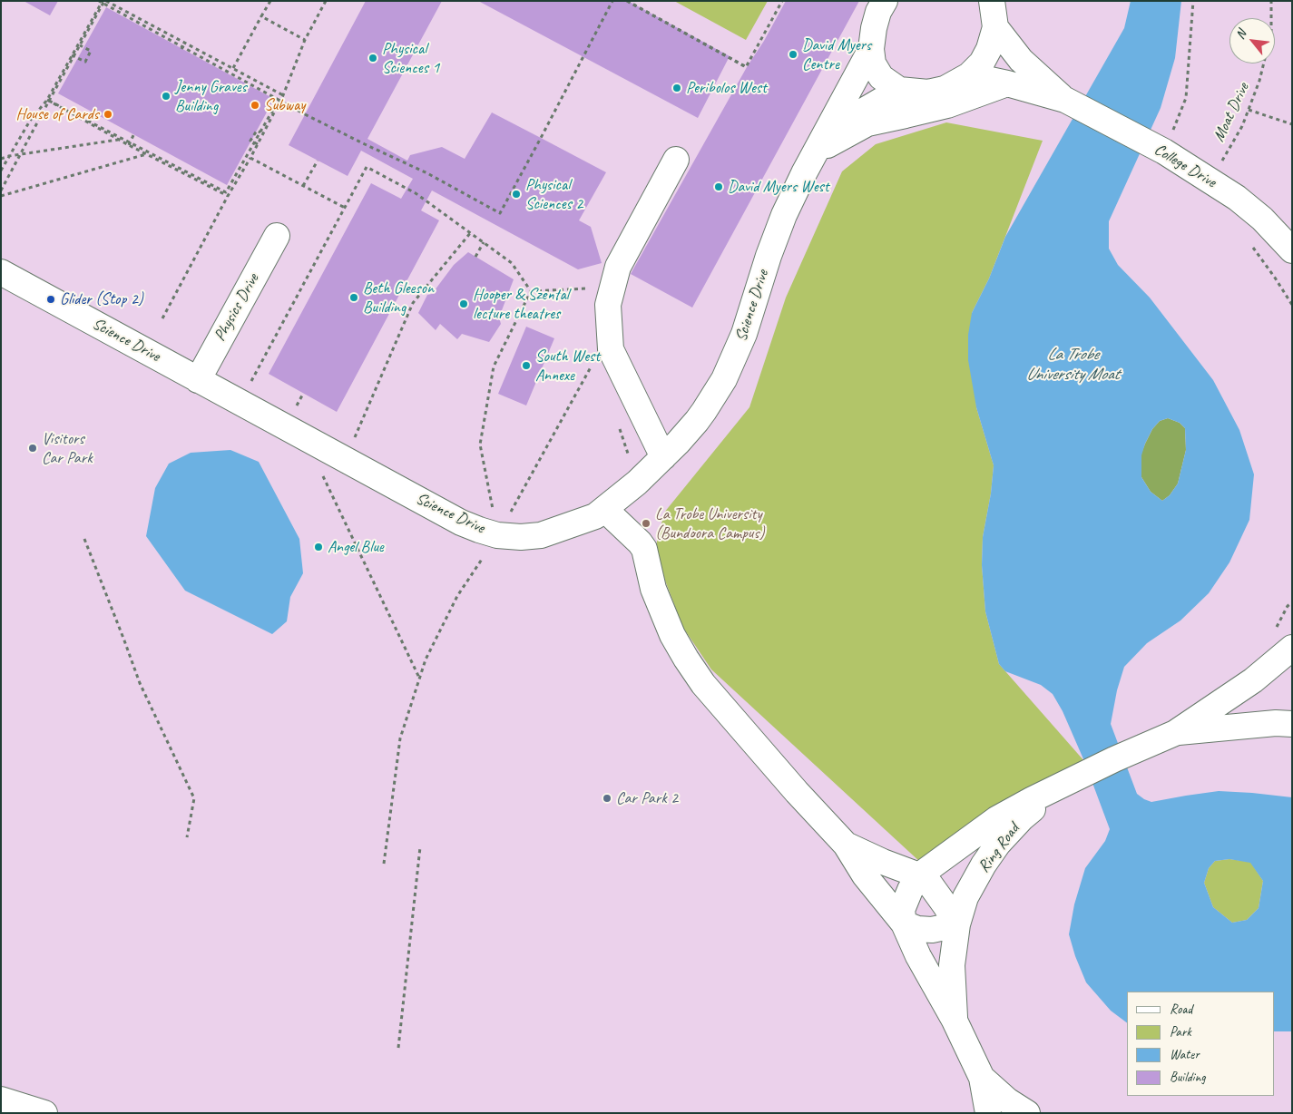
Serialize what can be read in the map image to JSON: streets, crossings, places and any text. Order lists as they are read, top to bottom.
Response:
{
  "streets": {
    "street": [
      "College Drive",
      "Science Drive",
      "Physics Drive",
      "Ring Road"
    ],
    "path": ["Moat Drive"]
  },
  "crossings": [
    ["Moat Drive", "College Drive"],
    ["Science Drive", "Physics Drive"]
  ],
  "water": ["La Trobe University Moat"],
  "places": [
    "David Myers Centre",
    "Physical Sciences 1",
    "Peribolos West",
    "Jenny Graves Building",
    "Subway",
    "House of Cards",
    "David Myers West",
    "Physical Sciences 2",
    "Beth Gleeson Building",
    "Glider (Stop 2)",
    "Hooper & Szental lecture theatres",
    "South West Annexe",
    "Visitors Car Park",
    "La Trobe University (Bundoora Campus)",
    "Angel Blue",
    "Car Park 2"
  ],
  "legend": [
    "Road",
    "Park",
    "Water",
    "Building"
  ],
  "north": "top left"
}
